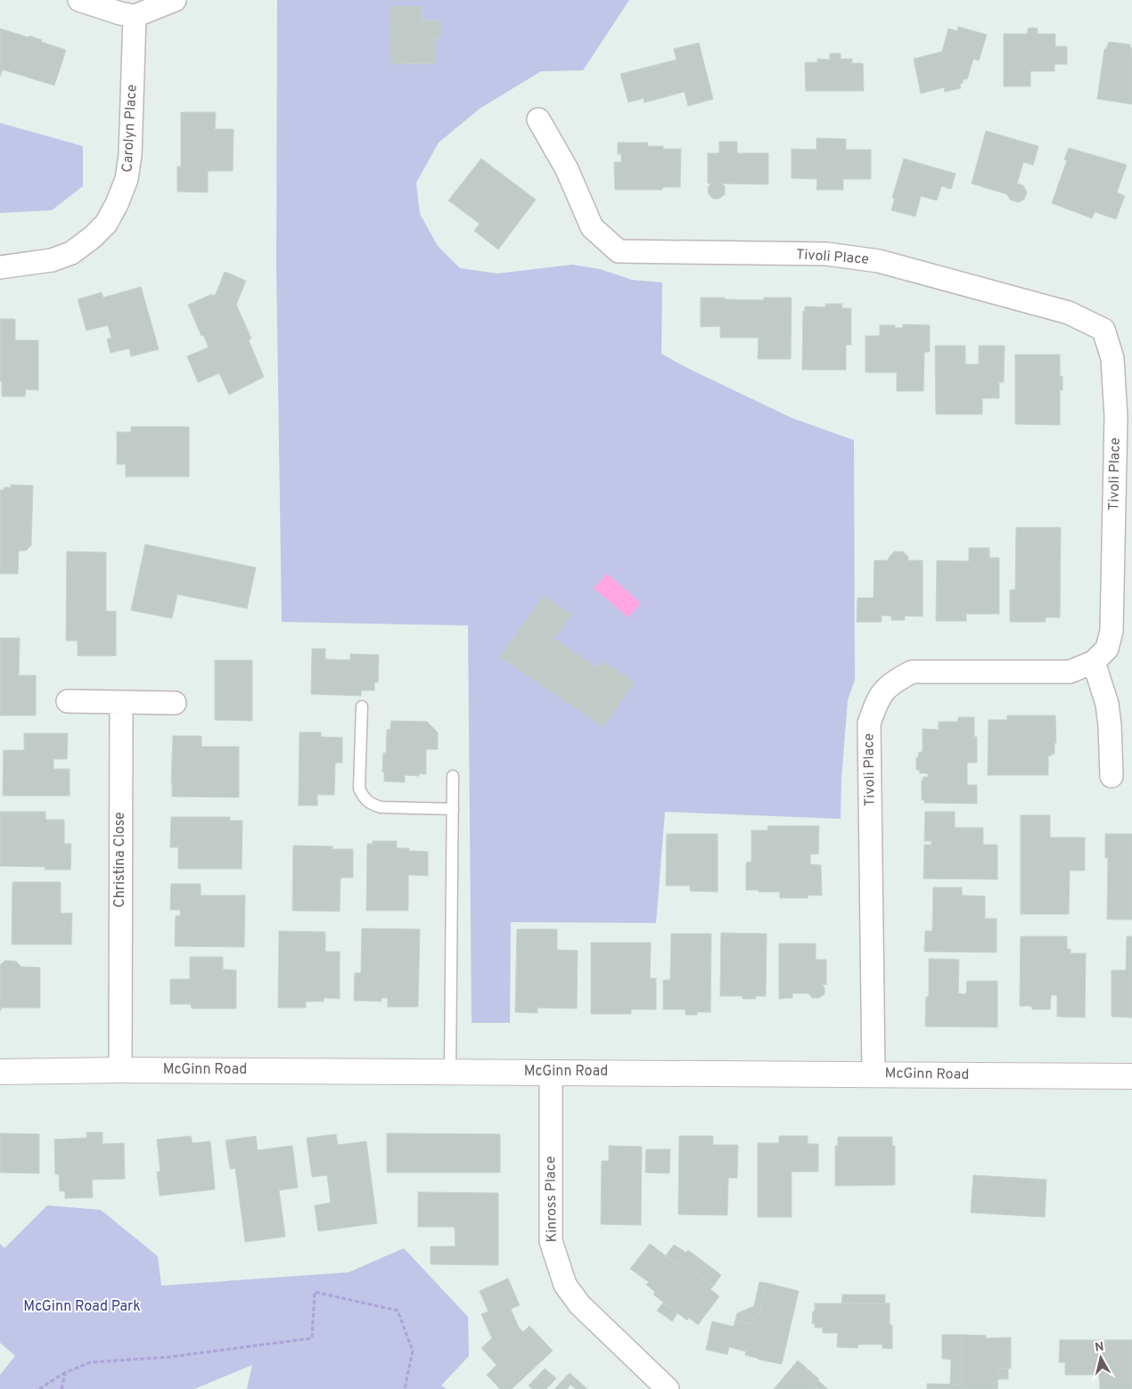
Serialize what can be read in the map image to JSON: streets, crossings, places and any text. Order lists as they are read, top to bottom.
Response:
{
  "streets": {
    "street": [
      "Carolyn Place",
      "Tivoli Place",
      "Christina Close",
      "McGinn Road",
      "Kinross Place"
    ]
  },
  "crossings": [
    ["Tivoli Place", "McGinn Road"],
    ["Christina Close", "McGinn Road"],
    ["McGinn Road", "Kinross Place"]
  ],
  "parks": ["McGinn Road Park"],
  "north": "top"
}
